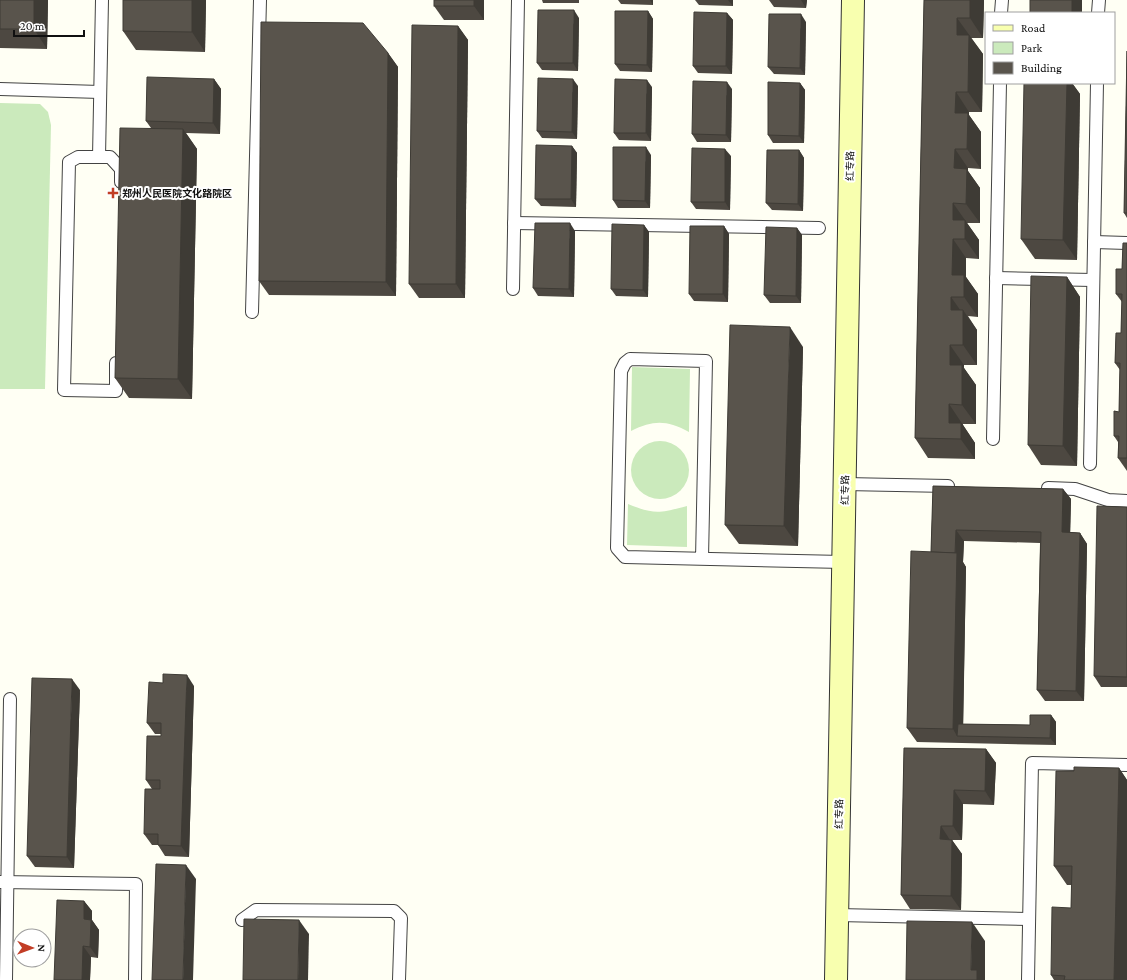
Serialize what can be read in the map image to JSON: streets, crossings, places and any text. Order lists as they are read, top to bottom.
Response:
{
  "streets": {
    "street": ["红专路"]
  },
  "places": {
    "health": ["郑州人民医院文化路院区"]
  },
  "legend": ["Road", "Park", "Building"],
  "scale_bar": "20 m",
  "north": "right"
}
